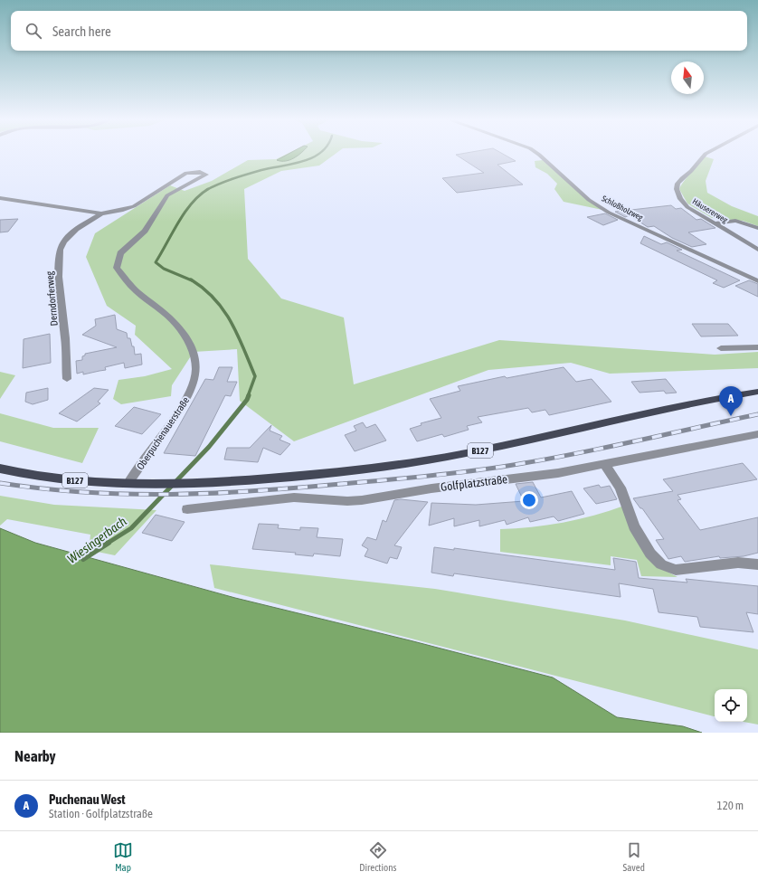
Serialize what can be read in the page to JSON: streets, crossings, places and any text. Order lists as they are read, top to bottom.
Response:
{
  "streets": {
    "main road": ["B127"],
    "street": [
      "Schloßholzweg",
      "Häusererweg",
      "Derndorferweg",
      "Oberpuchenauerstraße",
      "Golfplatzstraße"
    ]
  },
  "crossings": [
    ["Derndorferweg", "Oberpuchenauerstraße"],
    ["Oberpuchenauerstraße", "B127"]
  ],
  "water": ["Wiesingerbach"],
  "north": "top",
  "page": {
    "search": "Search here",
    "pins": "A",
    "heading": "Nearby",
    "list": [
      {
        "mark": "A",
        "name": "Puchenau West",
        "note": "Station · Golfplatzstraße",
        "value": "120 m"
      }
    ],
    "nav": ["Map", "Directions", "Saved"]
  }
}
